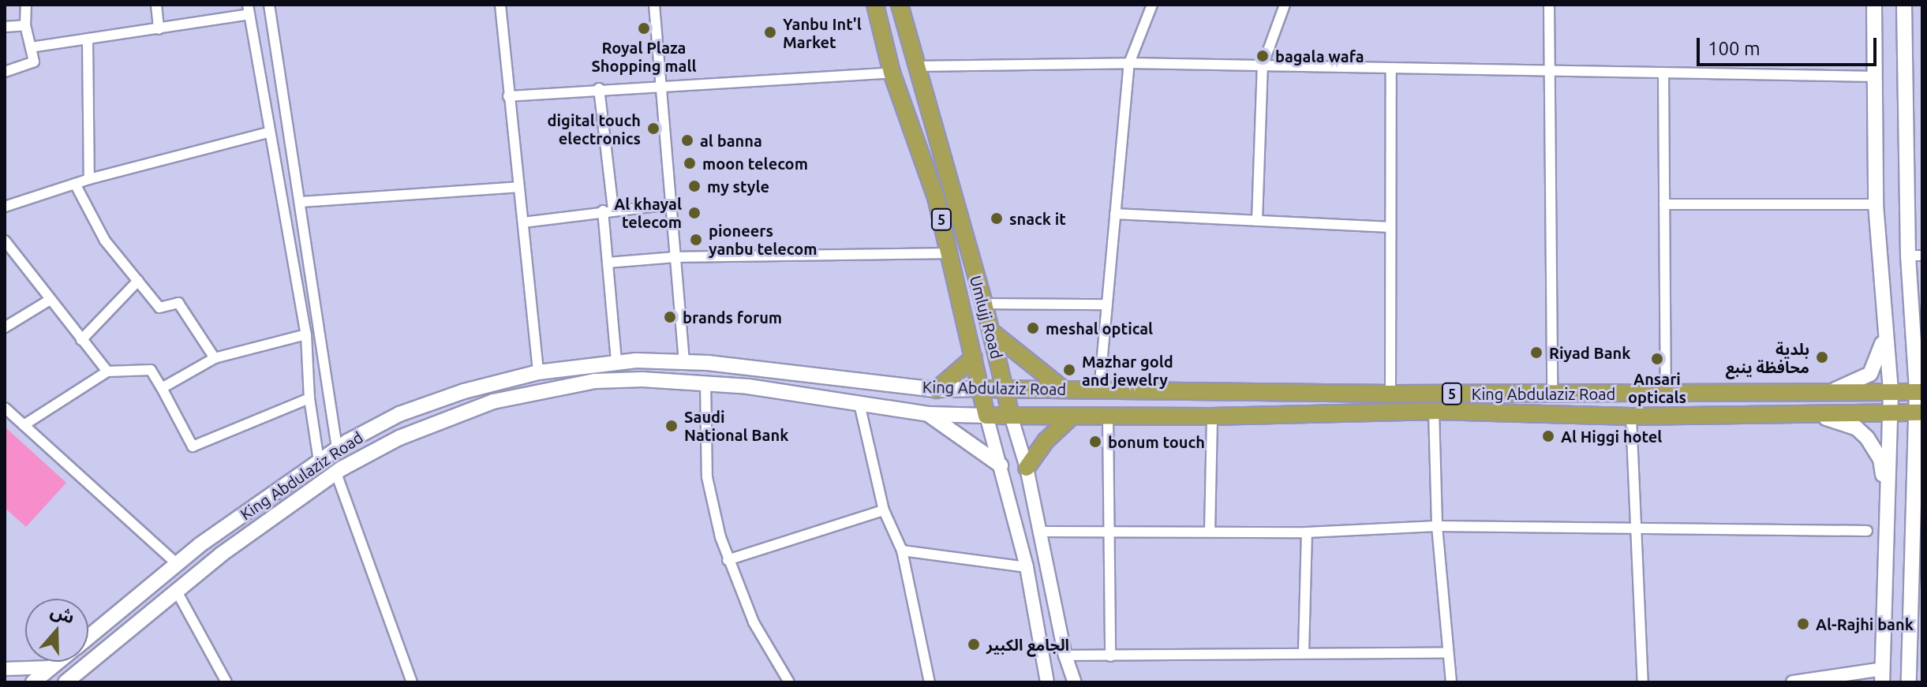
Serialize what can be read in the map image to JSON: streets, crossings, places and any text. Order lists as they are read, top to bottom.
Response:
{
  "streets": {
    "highway": ["5", "Umlujj Road", "King Abdulaziz Road"]
  },
  "crossings": [
    ["5", "Umlujj Road"],
    ["5", "King Abdulaziz Road"],
    ["Umlujj Road", "King Abdulaziz Road"]
  ],
  "places": [
    "Royal Plaza Shopping mall",
    "Yanbu Int'l Market",
    "bagala wafa",
    "digital touch electronics",
    "al banna",
    "moon telecom",
    "my style",
    "Al khayal telecom",
    "snack it",
    "pioneers yanbu telecom",
    "brands forum",
    "meshal optical",
    "Riyad Bank",
    "بلدية محافظة ينبع",
    "Ansari opticals",
    "Mazhar gold and jewelry",
    "Saudi National Bank",
    "Al Higgi hotel",
    "bonum touch",
    "Al-Rajhi bank",
    "الجامع الكبير"
  ],
  "scale_bar": "100 m",
  "north": "top"
}
